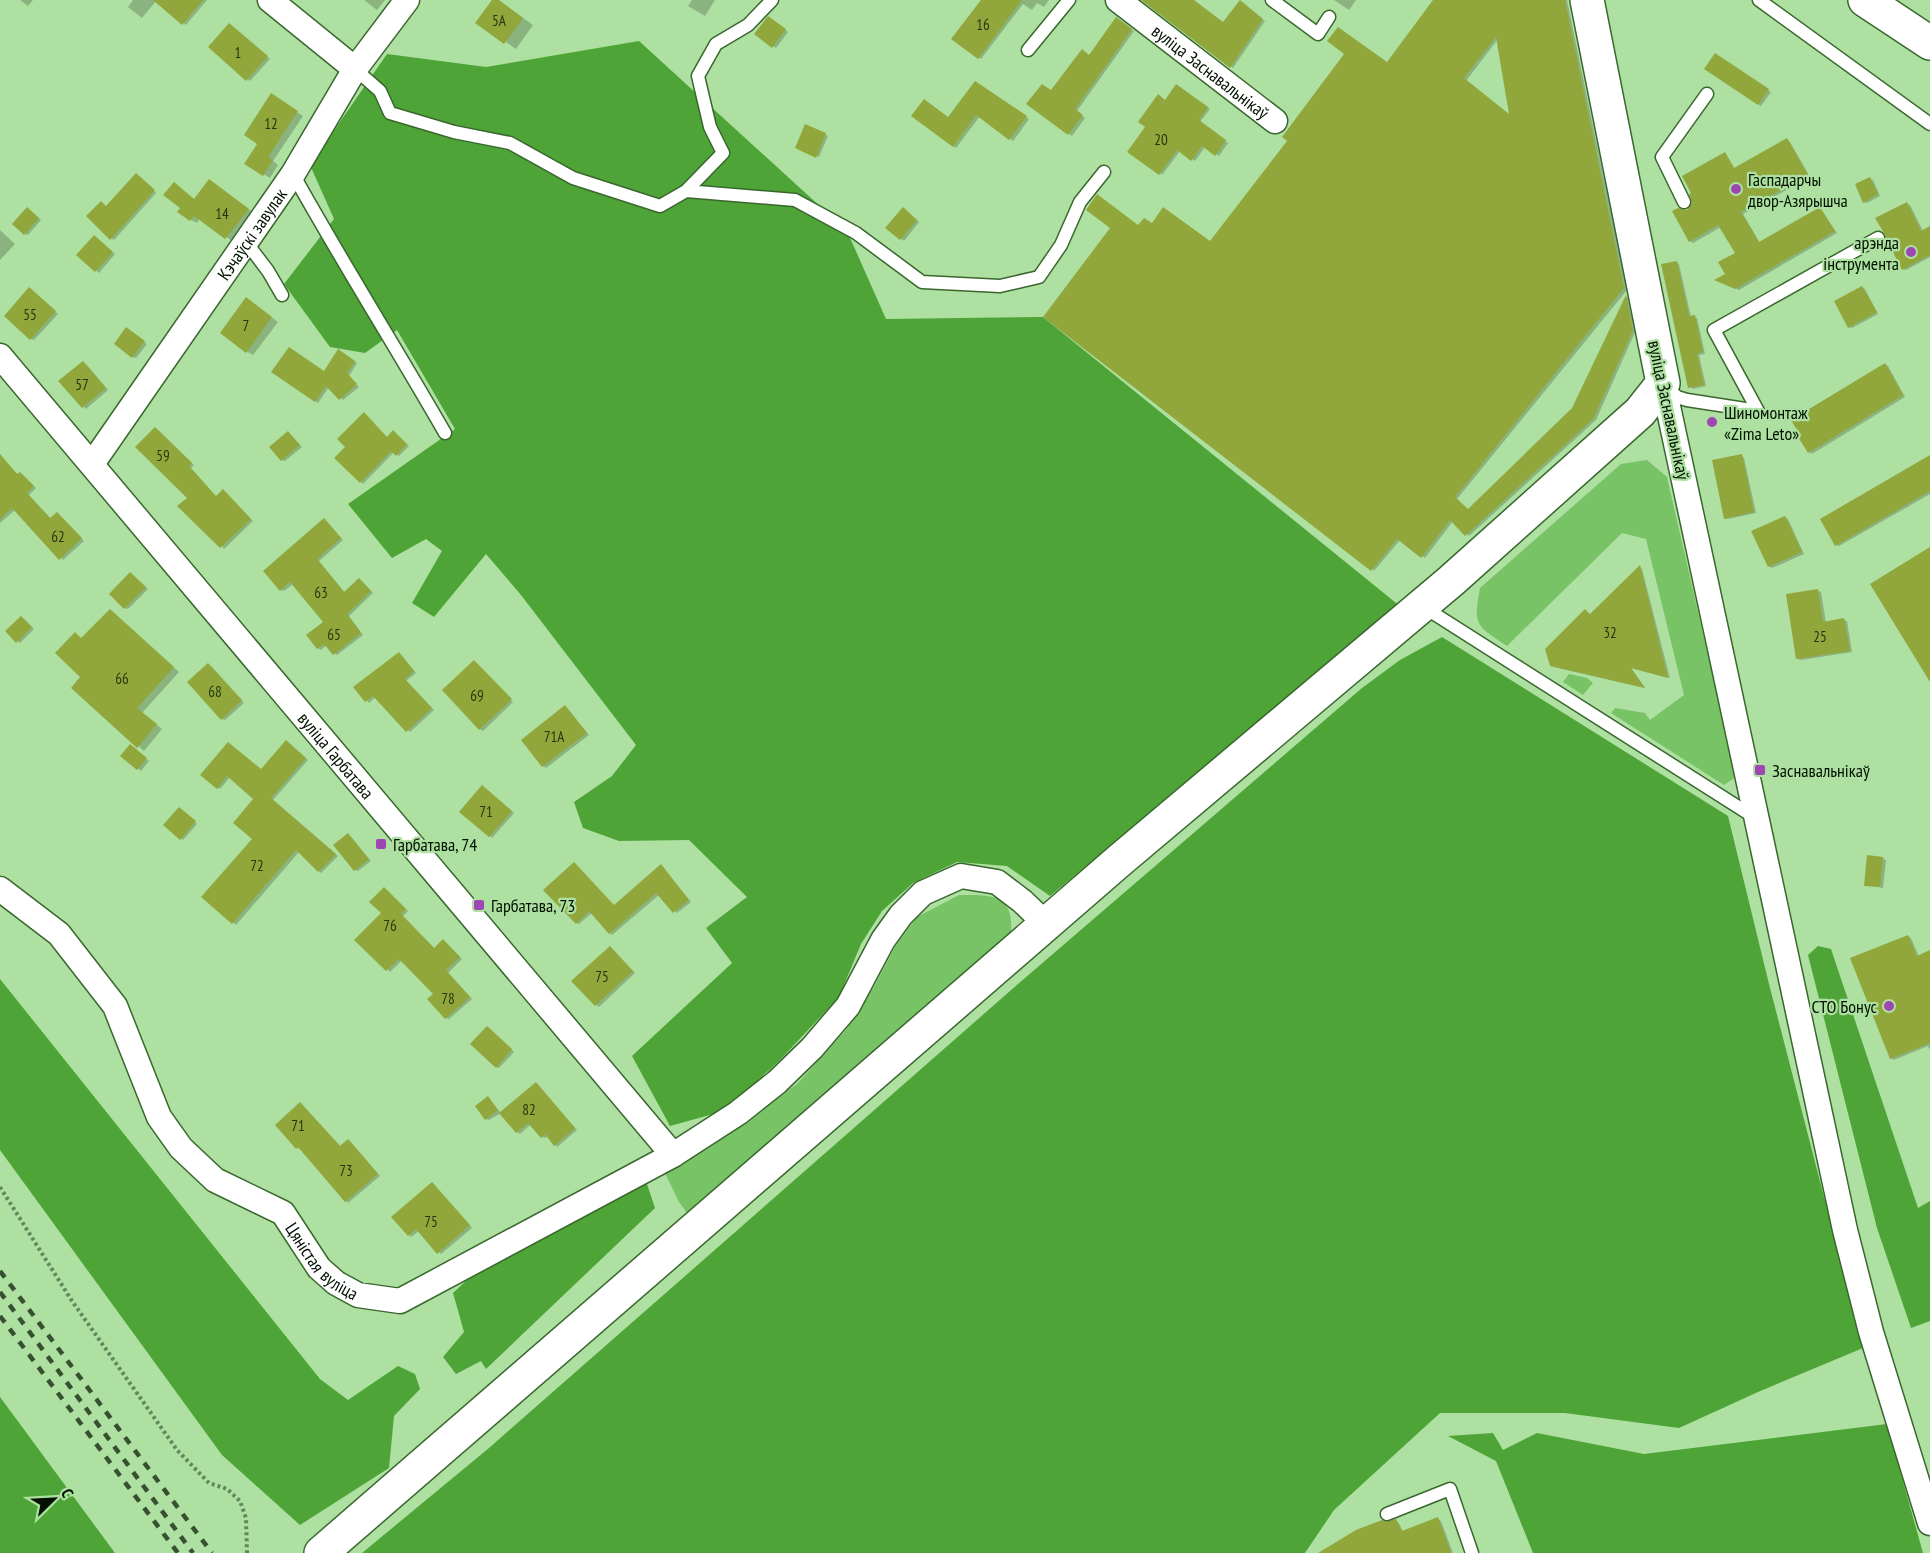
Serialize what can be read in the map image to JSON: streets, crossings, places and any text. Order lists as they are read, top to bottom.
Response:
{
  "streets": {
    "main road": ["вуліца Заснавальнікаў"],
    "street": ["Кэчаўскі завулак", "вуліца Гарбатава", "Цяністая вуліца"]
  },
  "crossings": [
    ["Кэчаўскі завулак", "вуліца Гарбатава"],
    ["вуліца Гарбатава", "Цяністая вуліца"]
  ],
  "places": {
    "other": [
      "Гаспадарчы двор-Азярышча",
      "арэнда інструмента",
      "Шиномонтаж «Zima Leto»",
      "СТО Бонус"
    ],
    "transit": ["Заснавальнікаў", "Гарбатава, 74", "Гарбатава, 73"]
  },
  "house_numbers": [
    "5А",
    "16",
    "1",
    "12",
    "20",
    "14",
    "55",
    "7",
    "57",
    "59",
    "62",
    "63",
    "32",
    "65",
    "25",
    "66",
    "68",
    "69",
    "71А",
    "71",
    "72",
    "76",
    "75",
    "78",
    "82",
    "71",
    "73",
    "75"
  ],
  "north": "top right"
}
